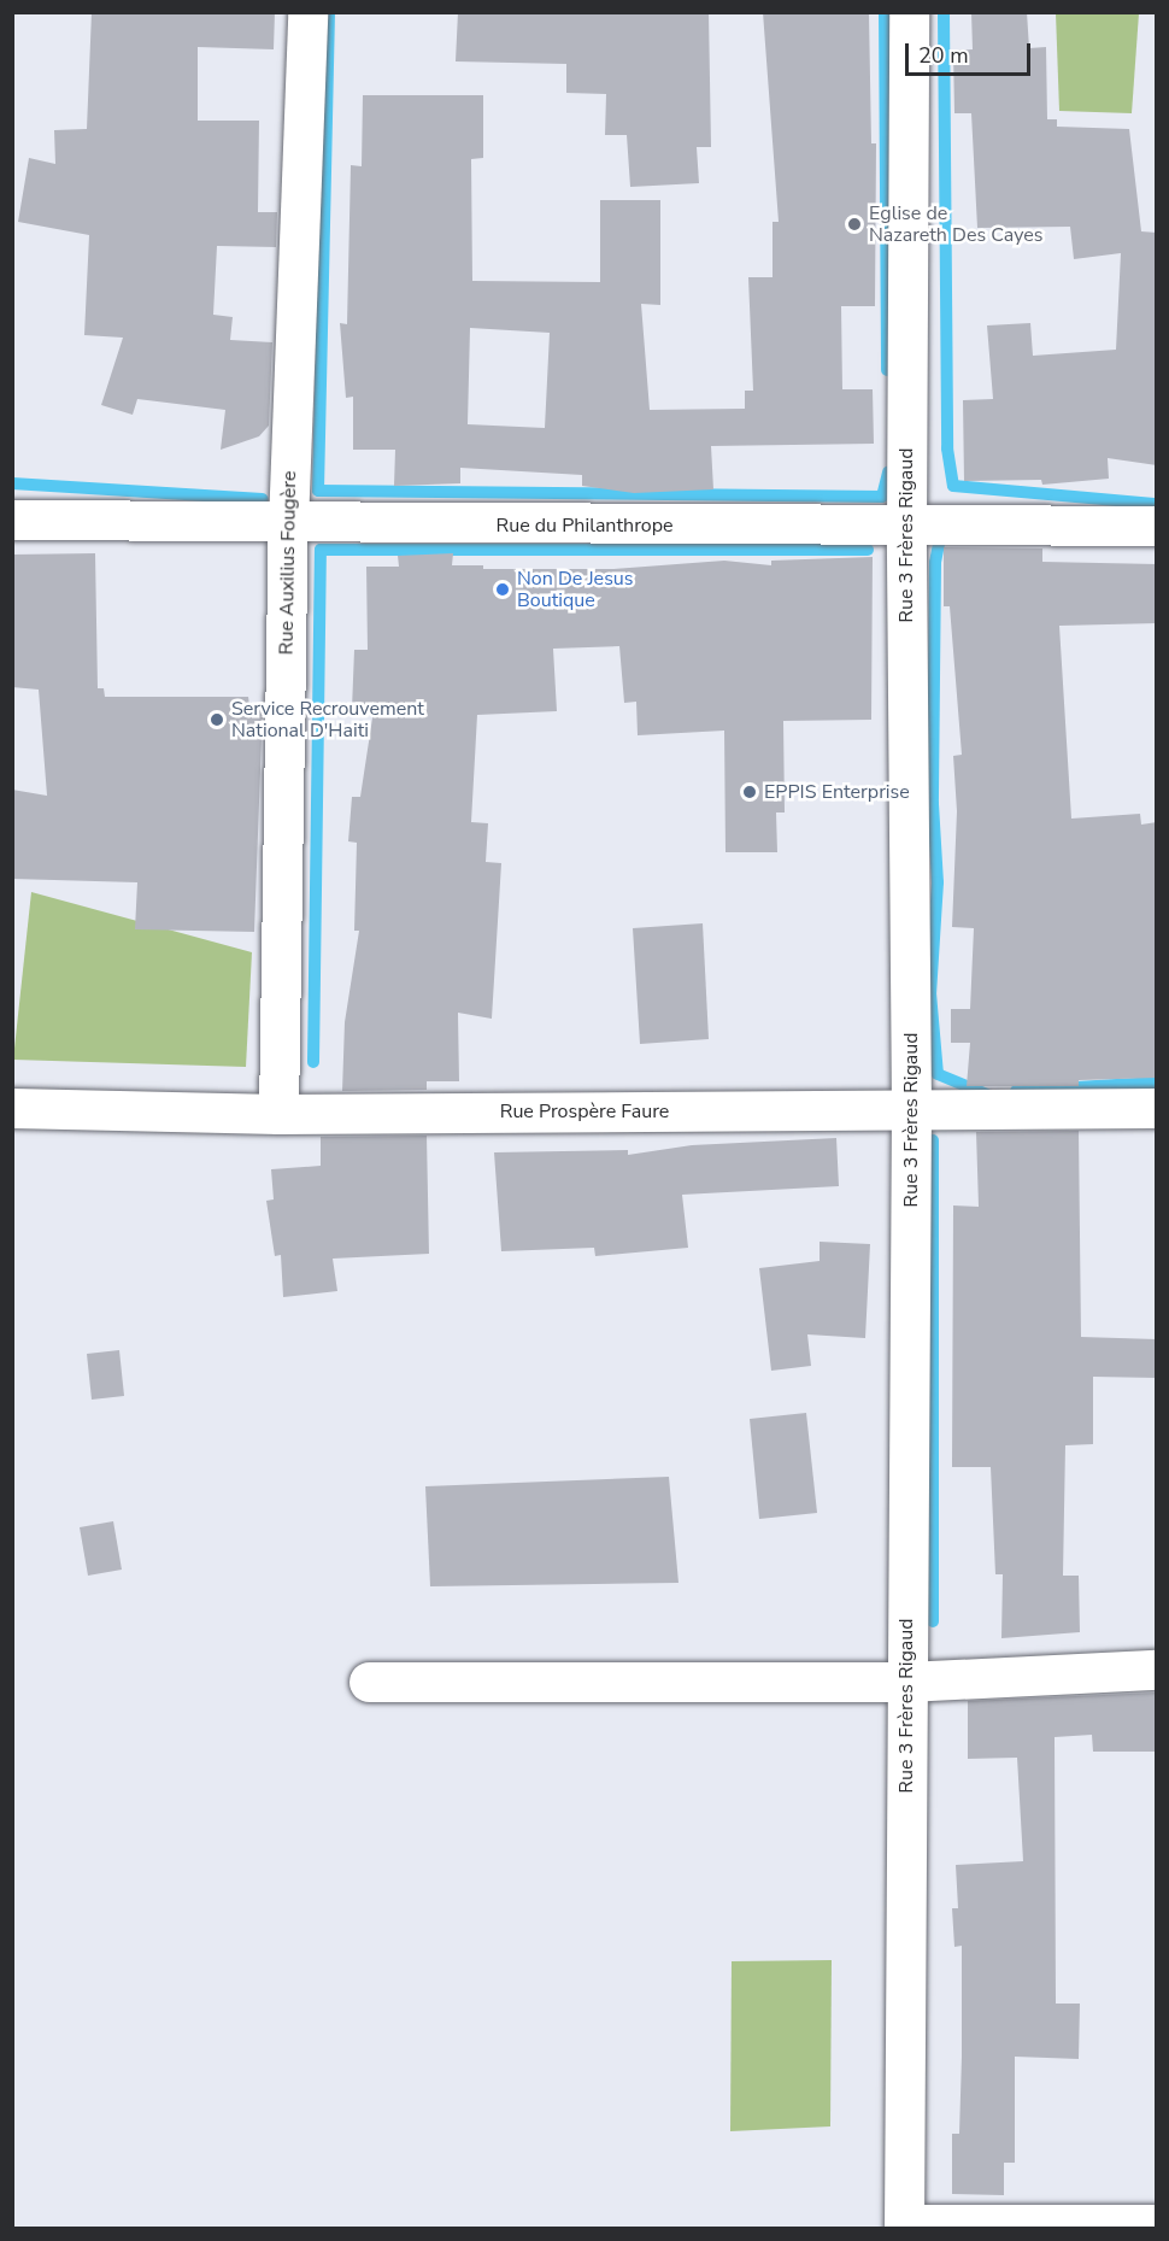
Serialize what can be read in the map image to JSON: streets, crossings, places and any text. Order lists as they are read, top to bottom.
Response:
{
  "streets": {
    "street": [
      "Rue du Philanthrope",
      "Rue 3 Frères Rigaud",
      "Rue Auxilius Fougère",
      "Rue Prospère Faure"
    ]
  },
  "crossings": [
    ["Rue du Philanthrope", "Rue 3 Frères Rigaud"],
    ["Rue du Philanthrope", "Rue Auxilius Fougère"],
    ["Rue 3 Frères Rigaud", "Rue Prospère Faure"],
    ["Rue Auxilius Fougère", "Rue Prospère Faure"]
  ],
  "places": [
    "Eglise de Nazareth Des Cayes",
    "Non De Jesus Boutique",
    "Service Recrouvement National D'Haiti",
    "EPPIS Enterprise"
  ],
  "scale_bar": "20 m"
}
